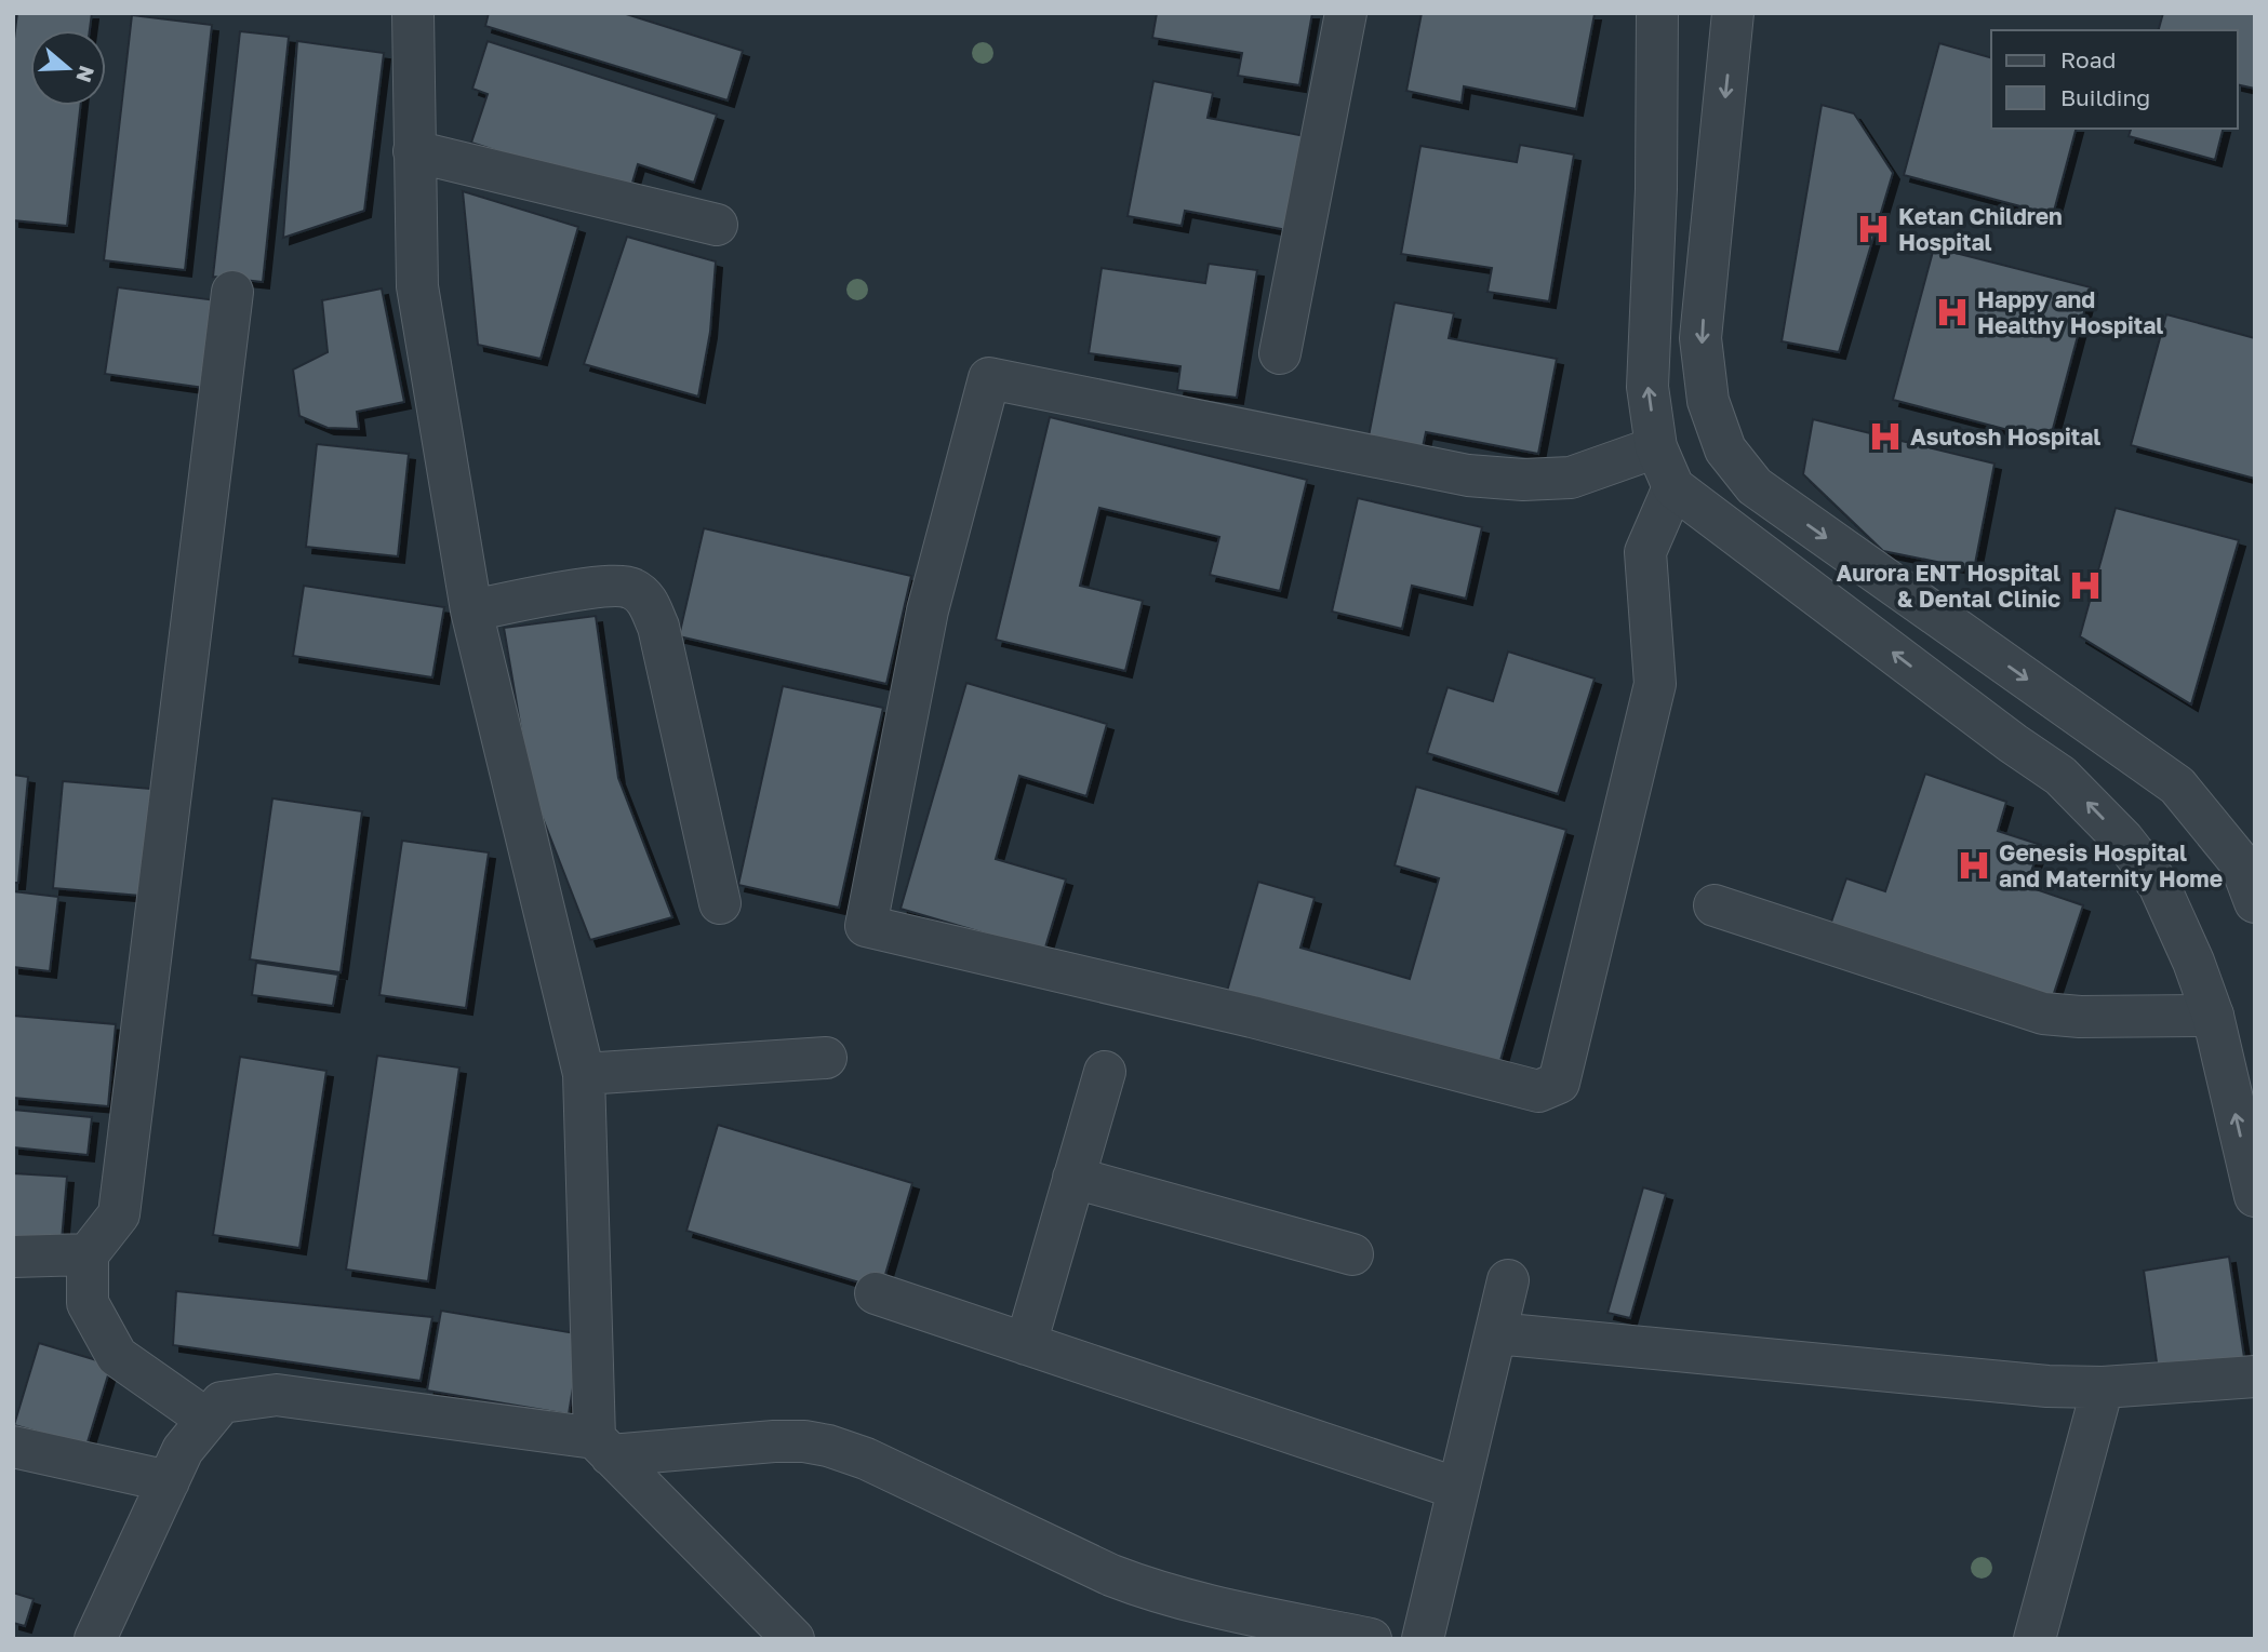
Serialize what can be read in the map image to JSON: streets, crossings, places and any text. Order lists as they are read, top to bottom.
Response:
{
  "places": {
    "hospital": [
      "Ketan Children Hospital",
      "Happy and Healthy Hospital",
      "Asutosh Hospital",
      "Aurora ENT Hospital & Dental Clinic",
      "Genesis Hospital and Maternity Home"
    ]
  },
  "legend": ["Road", "Building"],
  "north": "right"
}
